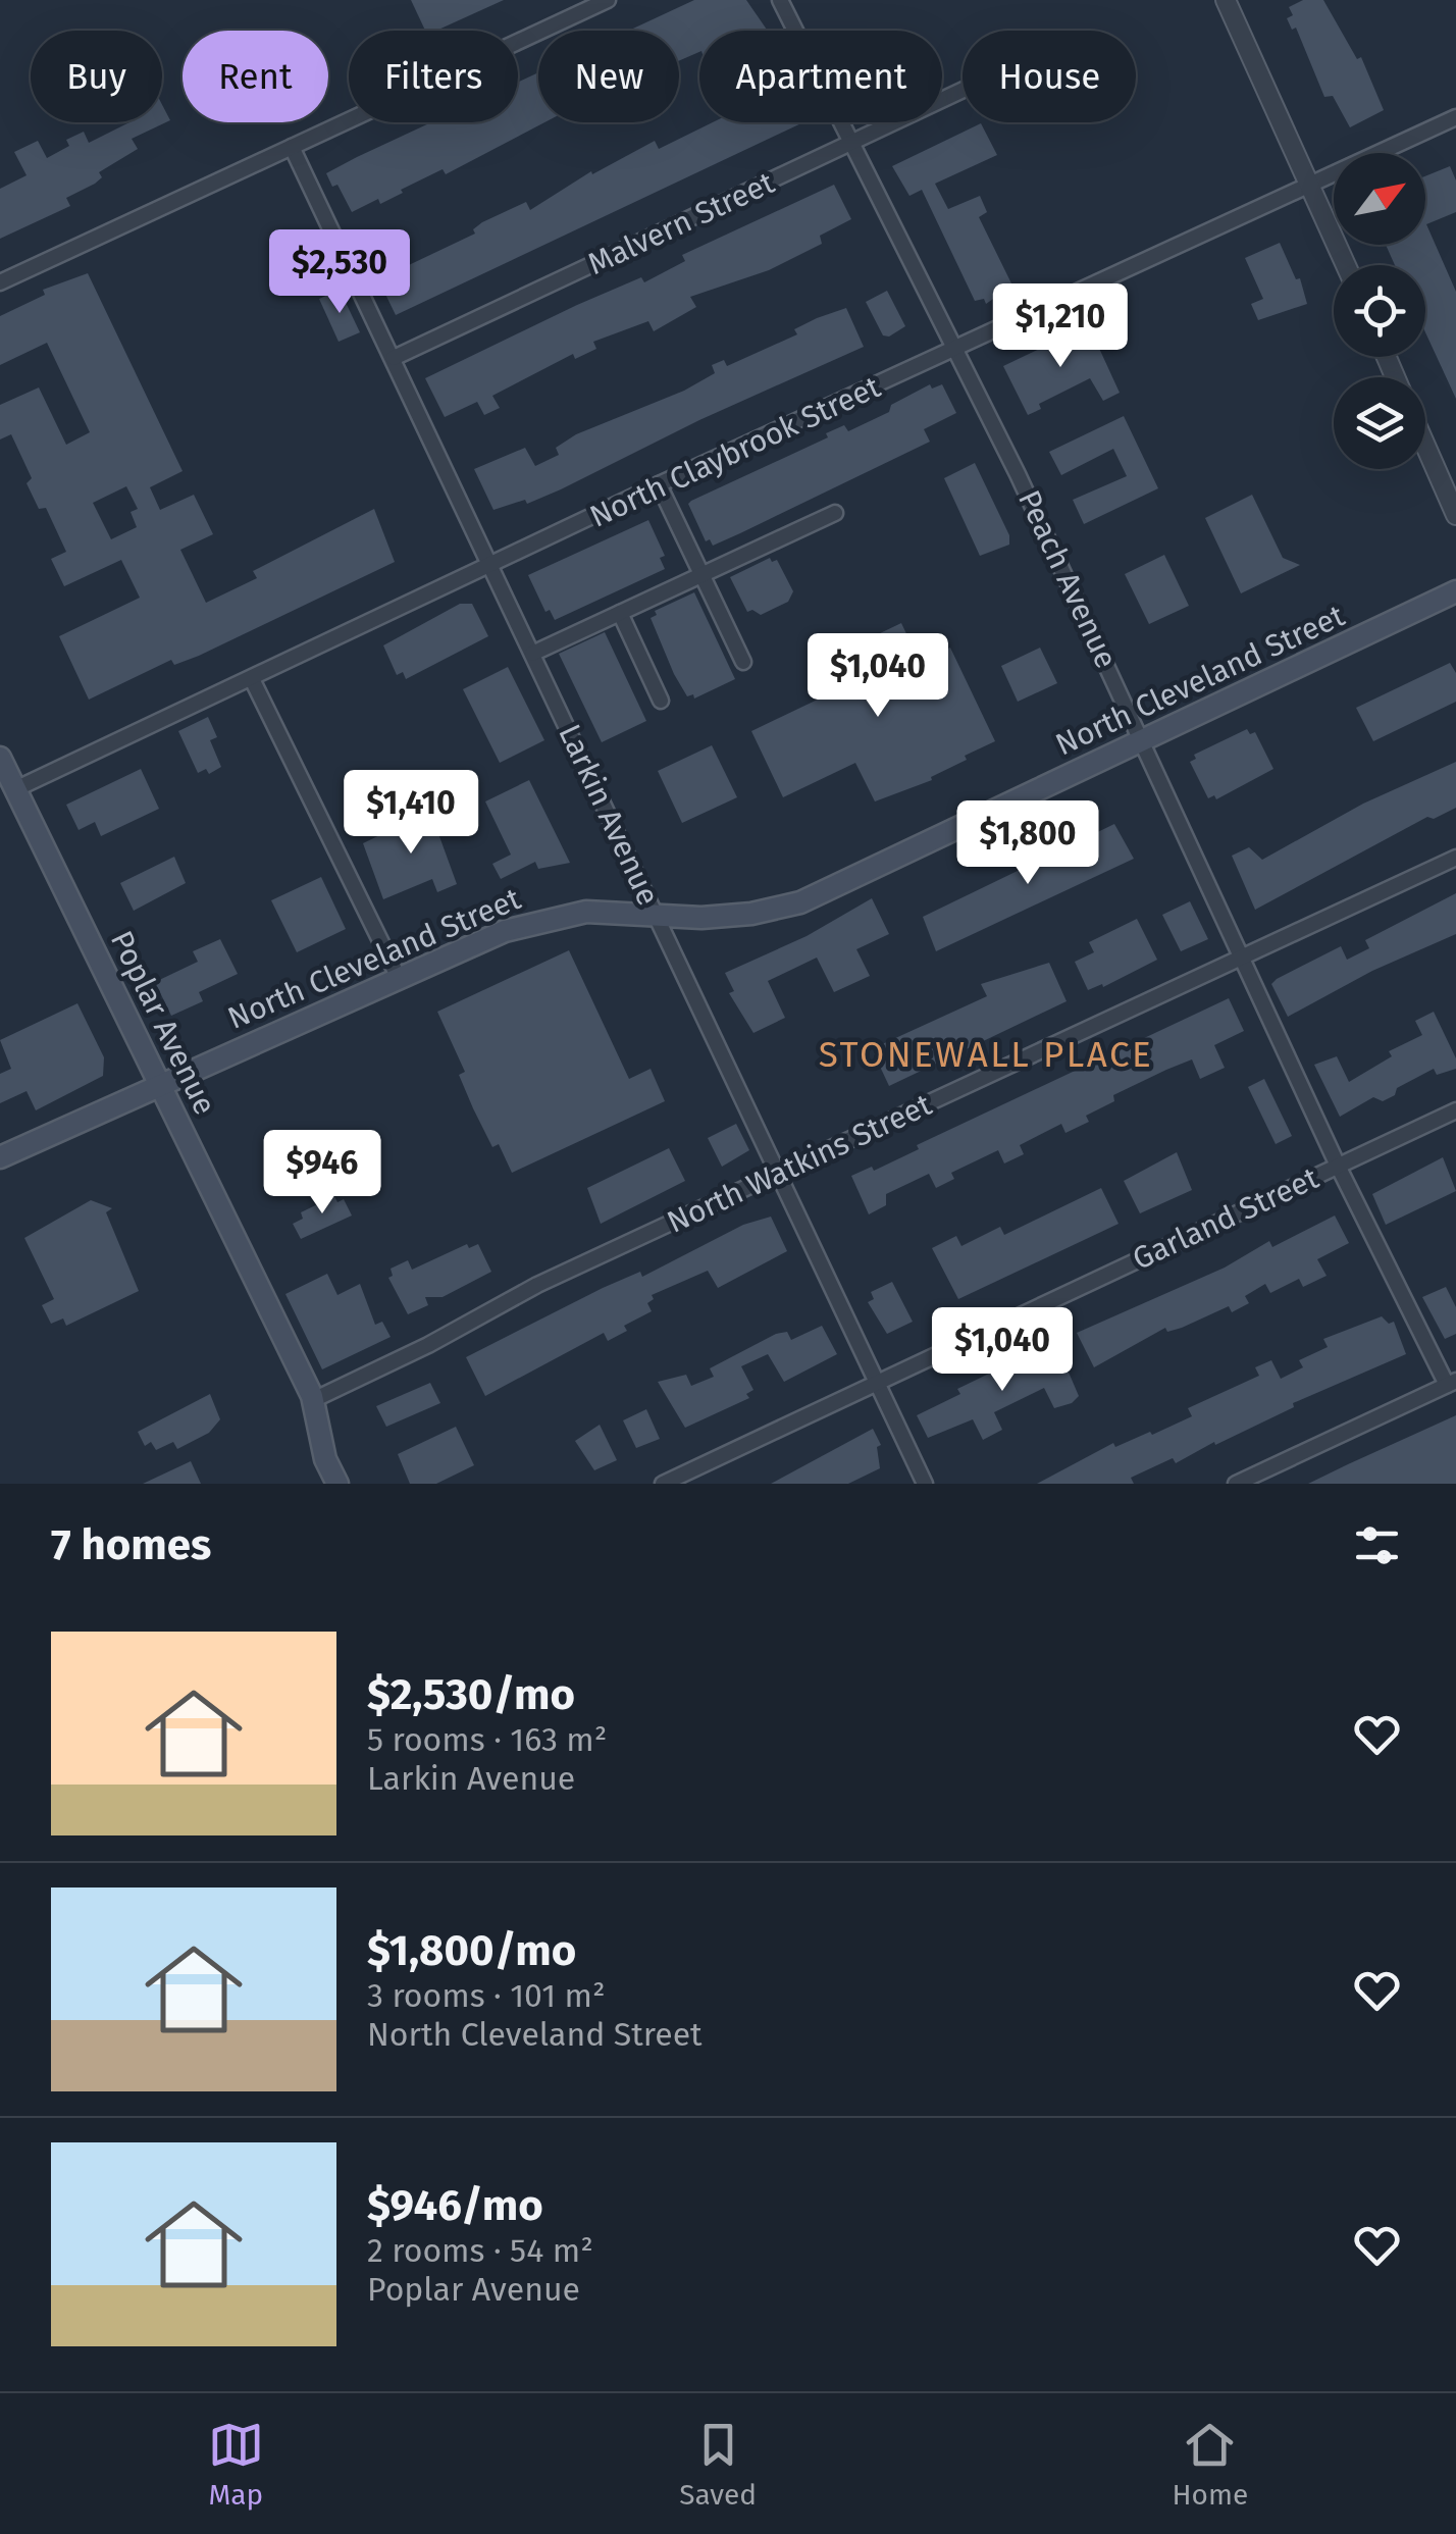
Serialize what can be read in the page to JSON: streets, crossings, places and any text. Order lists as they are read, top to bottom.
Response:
{
  "streets": {
    "main road": ["North Cleveland Street", "Poplar Avenue"],
    "street": [
      "Malvern Street",
      "North Claybrook Street",
      "Peach Avenue",
      "Larkin Avenue",
      "North Watkins Street",
      "Garland Street"
    ]
  },
  "crossings": [
    ["Malvern Street", "Peach Avenue"],
    ["Malvern Street", "Larkin Avenue"],
    ["North Claybrook Street", "Peach Avenue"],
    ["North Claybrook Street", "Larkin Avenue"],
    ["North Claybrook Street", "Poplar Avenue"],
    ["Peach Avenue", "North Cleveland Street"],
    ["Peach Avenue", "North Watkins Street"],
    ["Peach Avenue", "Garland Street"],
    ["North Cleveland Street", "Larkin Avenue"],
    ["North Cleveland Street", "Poplar Avenue"],
    ["Larkin Avenue", "North Watkins Street"],
    ["Larkin Avenue", "Garland Street"],
    ["Poplar Avenue", "North Watkins Street"]
  ],
  "districts": ["STONEWALL PLACE"],
  "north": "top right",
  "page": {
    "chip": [
      "Buy",
      "Rent",
      "Filters",
      "New",
      "Apartment",
      "House"
    ],
    "price": [
      "$2,530",
      "$1,210",
      "$1,040",
      "$1,410",
      "$1,800",
      "$946",
      "$1,040"
    ],
    "heading": "7 homes",
    "list": [
      {
        "name": "$2,530/mo",
        "note": "5 rooms · 163 m² · Larkin Avenue"
      },
      {
        "name": "$1,800/mo",
        "note": "3 rooms · 101 m² · North Cleveland Street"
      },
      {
        "name": "$946/mo",
        "note": "2 rooms · 54 m² · Poplar Avenue"
      }
    ],
    "tabs": ["Map", "Saved", "Home"]
  }
}
